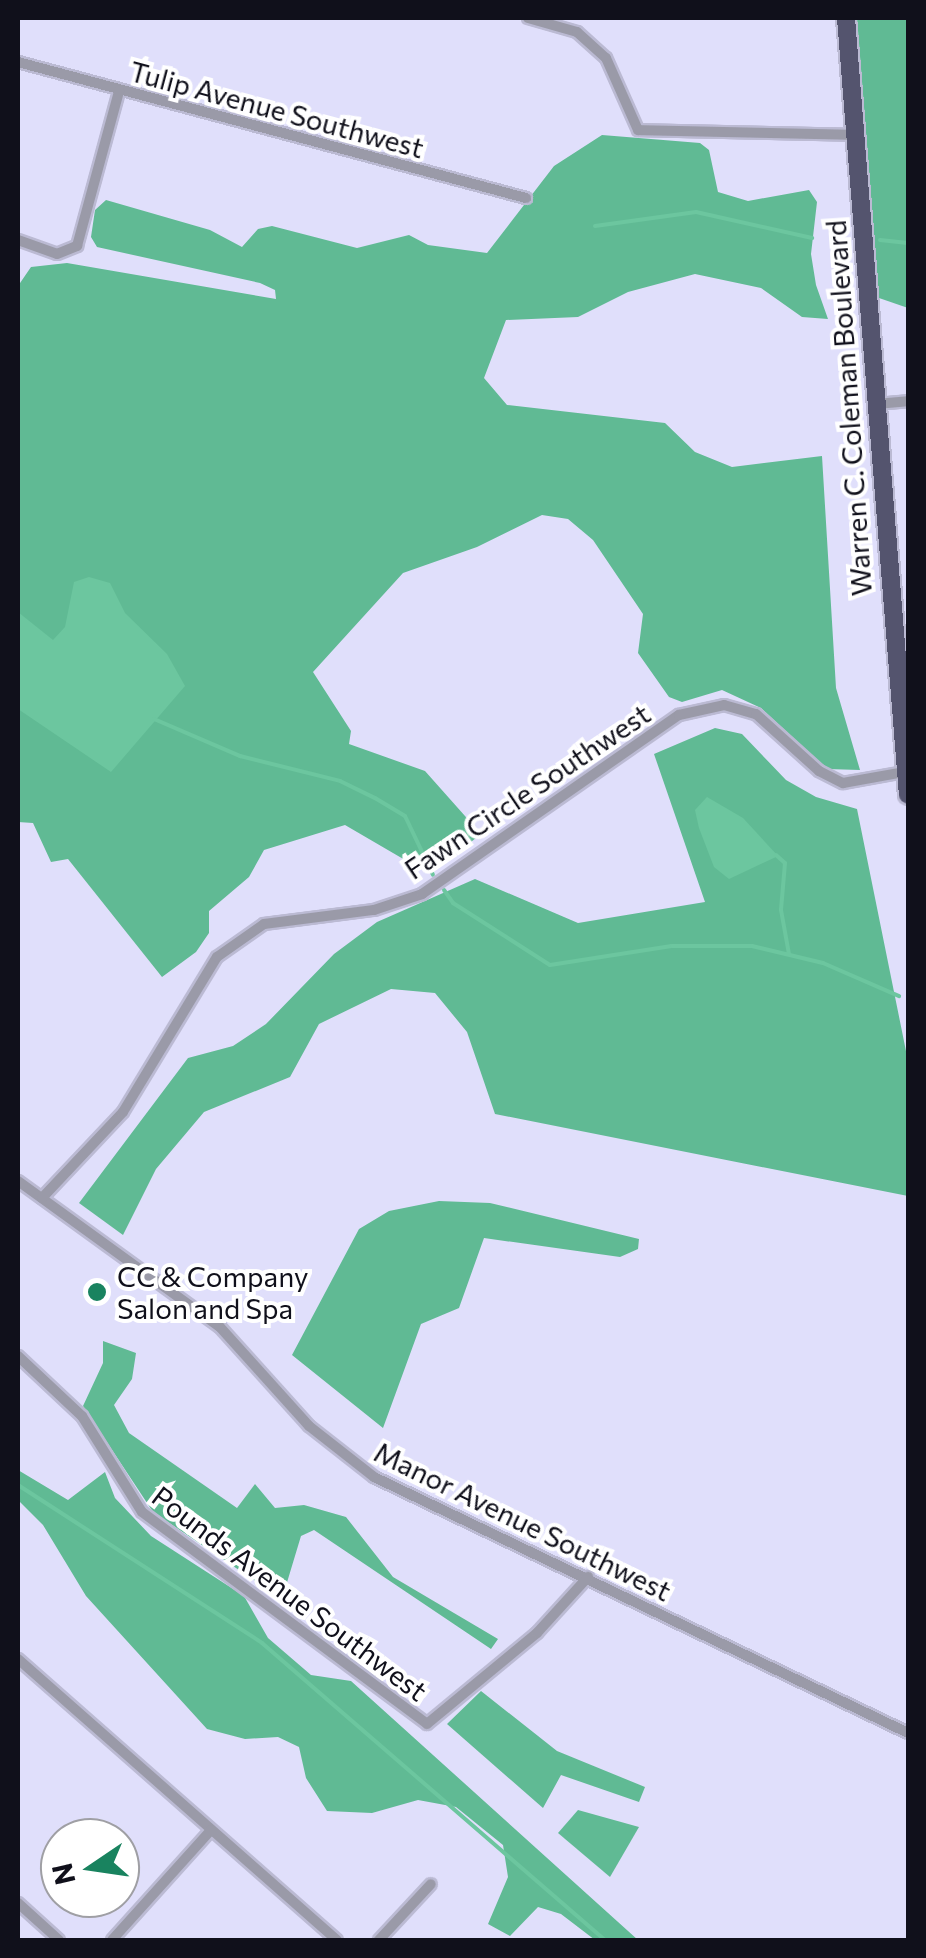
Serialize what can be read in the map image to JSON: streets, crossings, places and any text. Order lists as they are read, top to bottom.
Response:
{
  "streets": {
    "highway": ["Warren C. Coleman Boulevard"],
    "street": [
      "Tulip Avenue Southwest",
      "Fawn Circle Southwest",
      "Manor Avenue Southwest",
      "Pounds Avenue Southwest"
    ]
  },
  "crossings": [
    ["Warren C. Coleman Boulevard", "Fawn Circle Southwest"],
    ["Fawn Circle Southwest", "Manor Avenue Southwest"],
    ["Manor Avenue Southwest", "Pounds Avenue Southwest"]
  ],
  "places": ["CC & Company Salon and Spa"],
  "north": "left"
}
